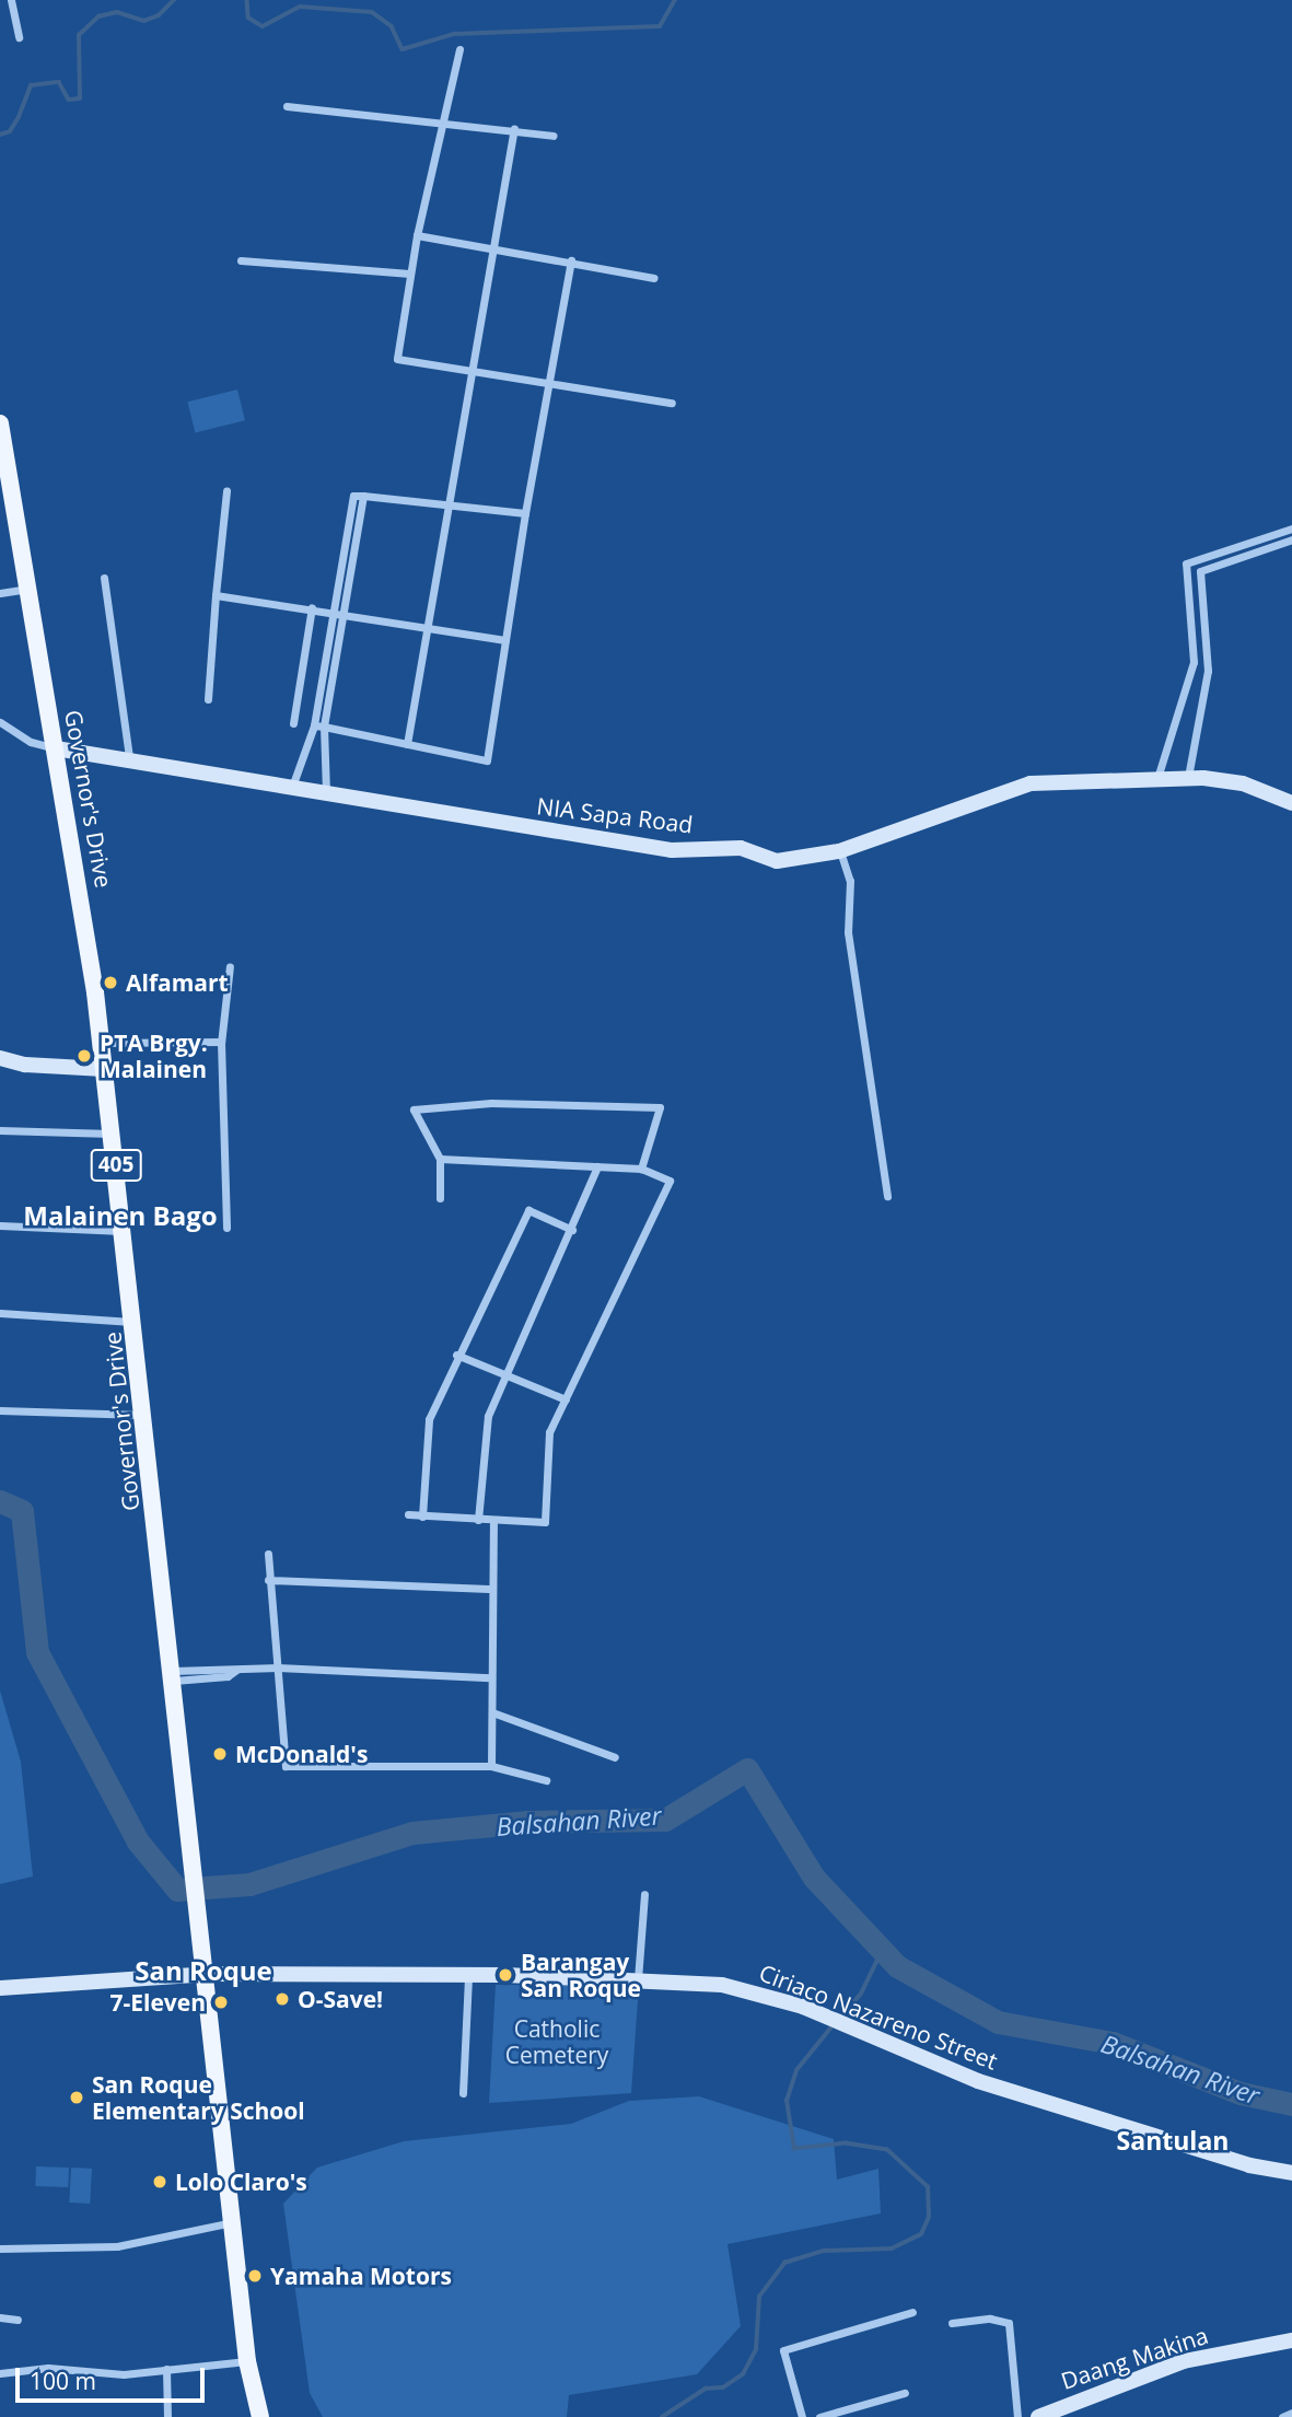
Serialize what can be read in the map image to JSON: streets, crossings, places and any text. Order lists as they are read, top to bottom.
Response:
{
  "streets": {
    "main road": ["Governor's Drive", "405"],
    "street": ["NIA Sapa Road", "Ciriaco Nazareno Street", "Daang Makina"]
  },
  "crossings": [
    ["Governor's Drive", "NIA Sapa Road"],
    ["Governor's Drive", "Ciriaco Nazareno Street"]
  ],
  "districts": ["Malainen Bago", "San Roque", "Santulan"],
  "water": ["Balsahan River"],
  "parks": ["Catholic Cemetery"],
  "places": [
    "Alfamart",
    "PTA Brgy. Malainen",
    "McDonald's",
    "Barangay San Roque",
    "O-Save!",
    "7-Eleven",
    "San Roque Elementary School",
    "Lolo Claro's",
    "Yamaha Motors"
  ],
  "scale_bar": "100 m"
}
